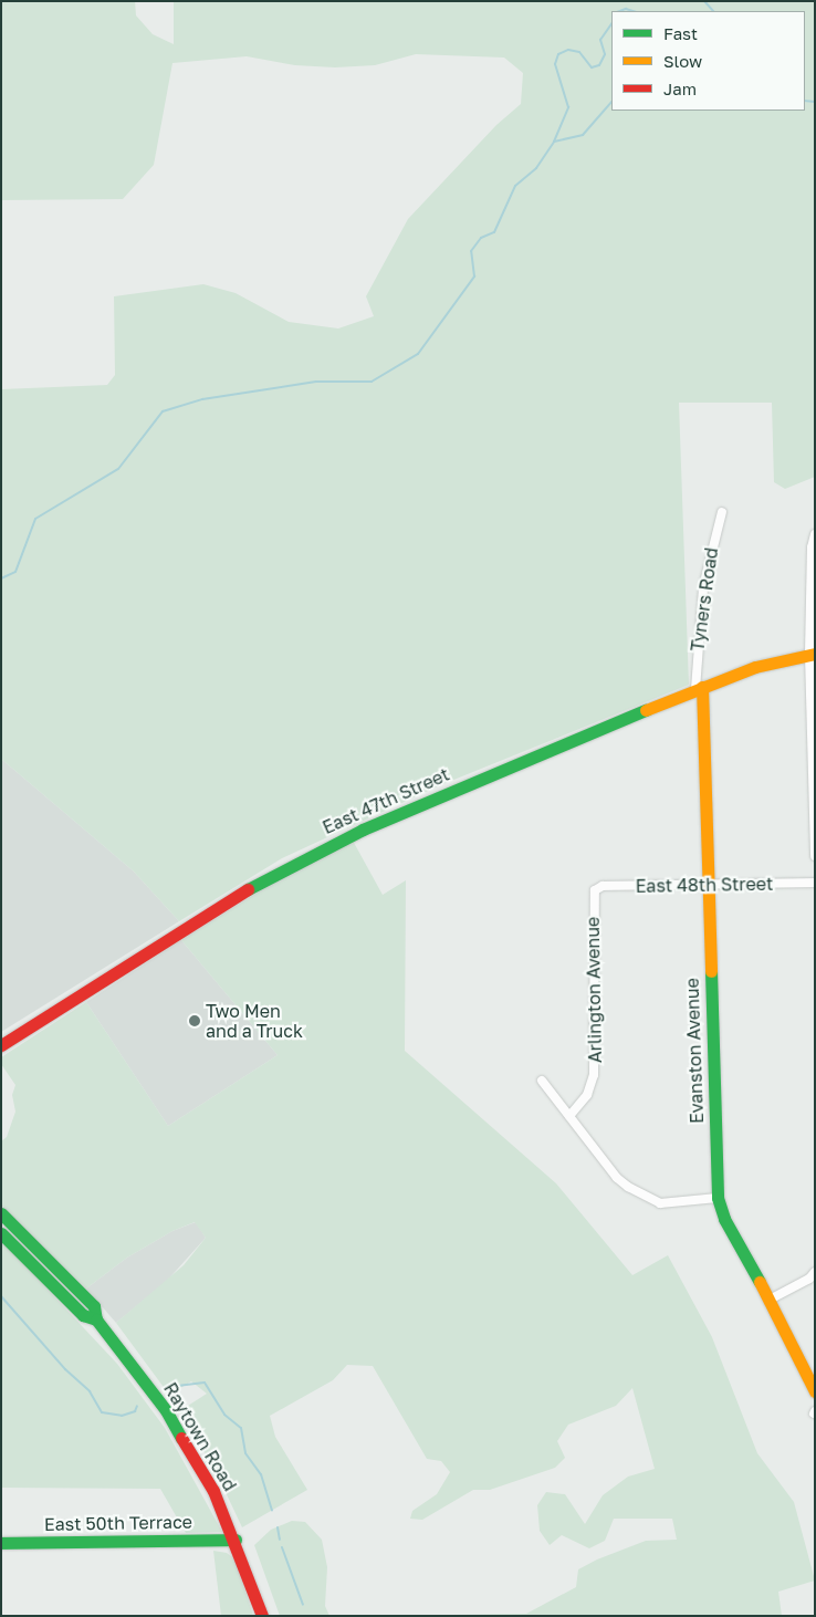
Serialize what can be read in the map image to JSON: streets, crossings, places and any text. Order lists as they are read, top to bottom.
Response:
{
  "streets": {
    "main road": [
      "East 47th Street",
      "Evanston Avenue",
      "Raytown Road",
      "East 50th Terrace"
    ],
    "street": ["Tyners Road", "East 48th Street", "Arlington Avenue"]
  },
  "crossings": [
    ["Tyners Road", "East 47th Street"],
    ["Tyners Road", "Evanston Avenue"],
    ["East 47th Street", "Evanston Avenue"],
    ["East 48th Street", "Arlington Avenue"],
    ["East 48th Street", "Evanston Avenue"],
    ["Raytown Road", "East 50th Terrace"]
  ],
  "places": ["Two Men and a Truck"],
  "legend": ["Fast", "Slow", "Jam"]
}
